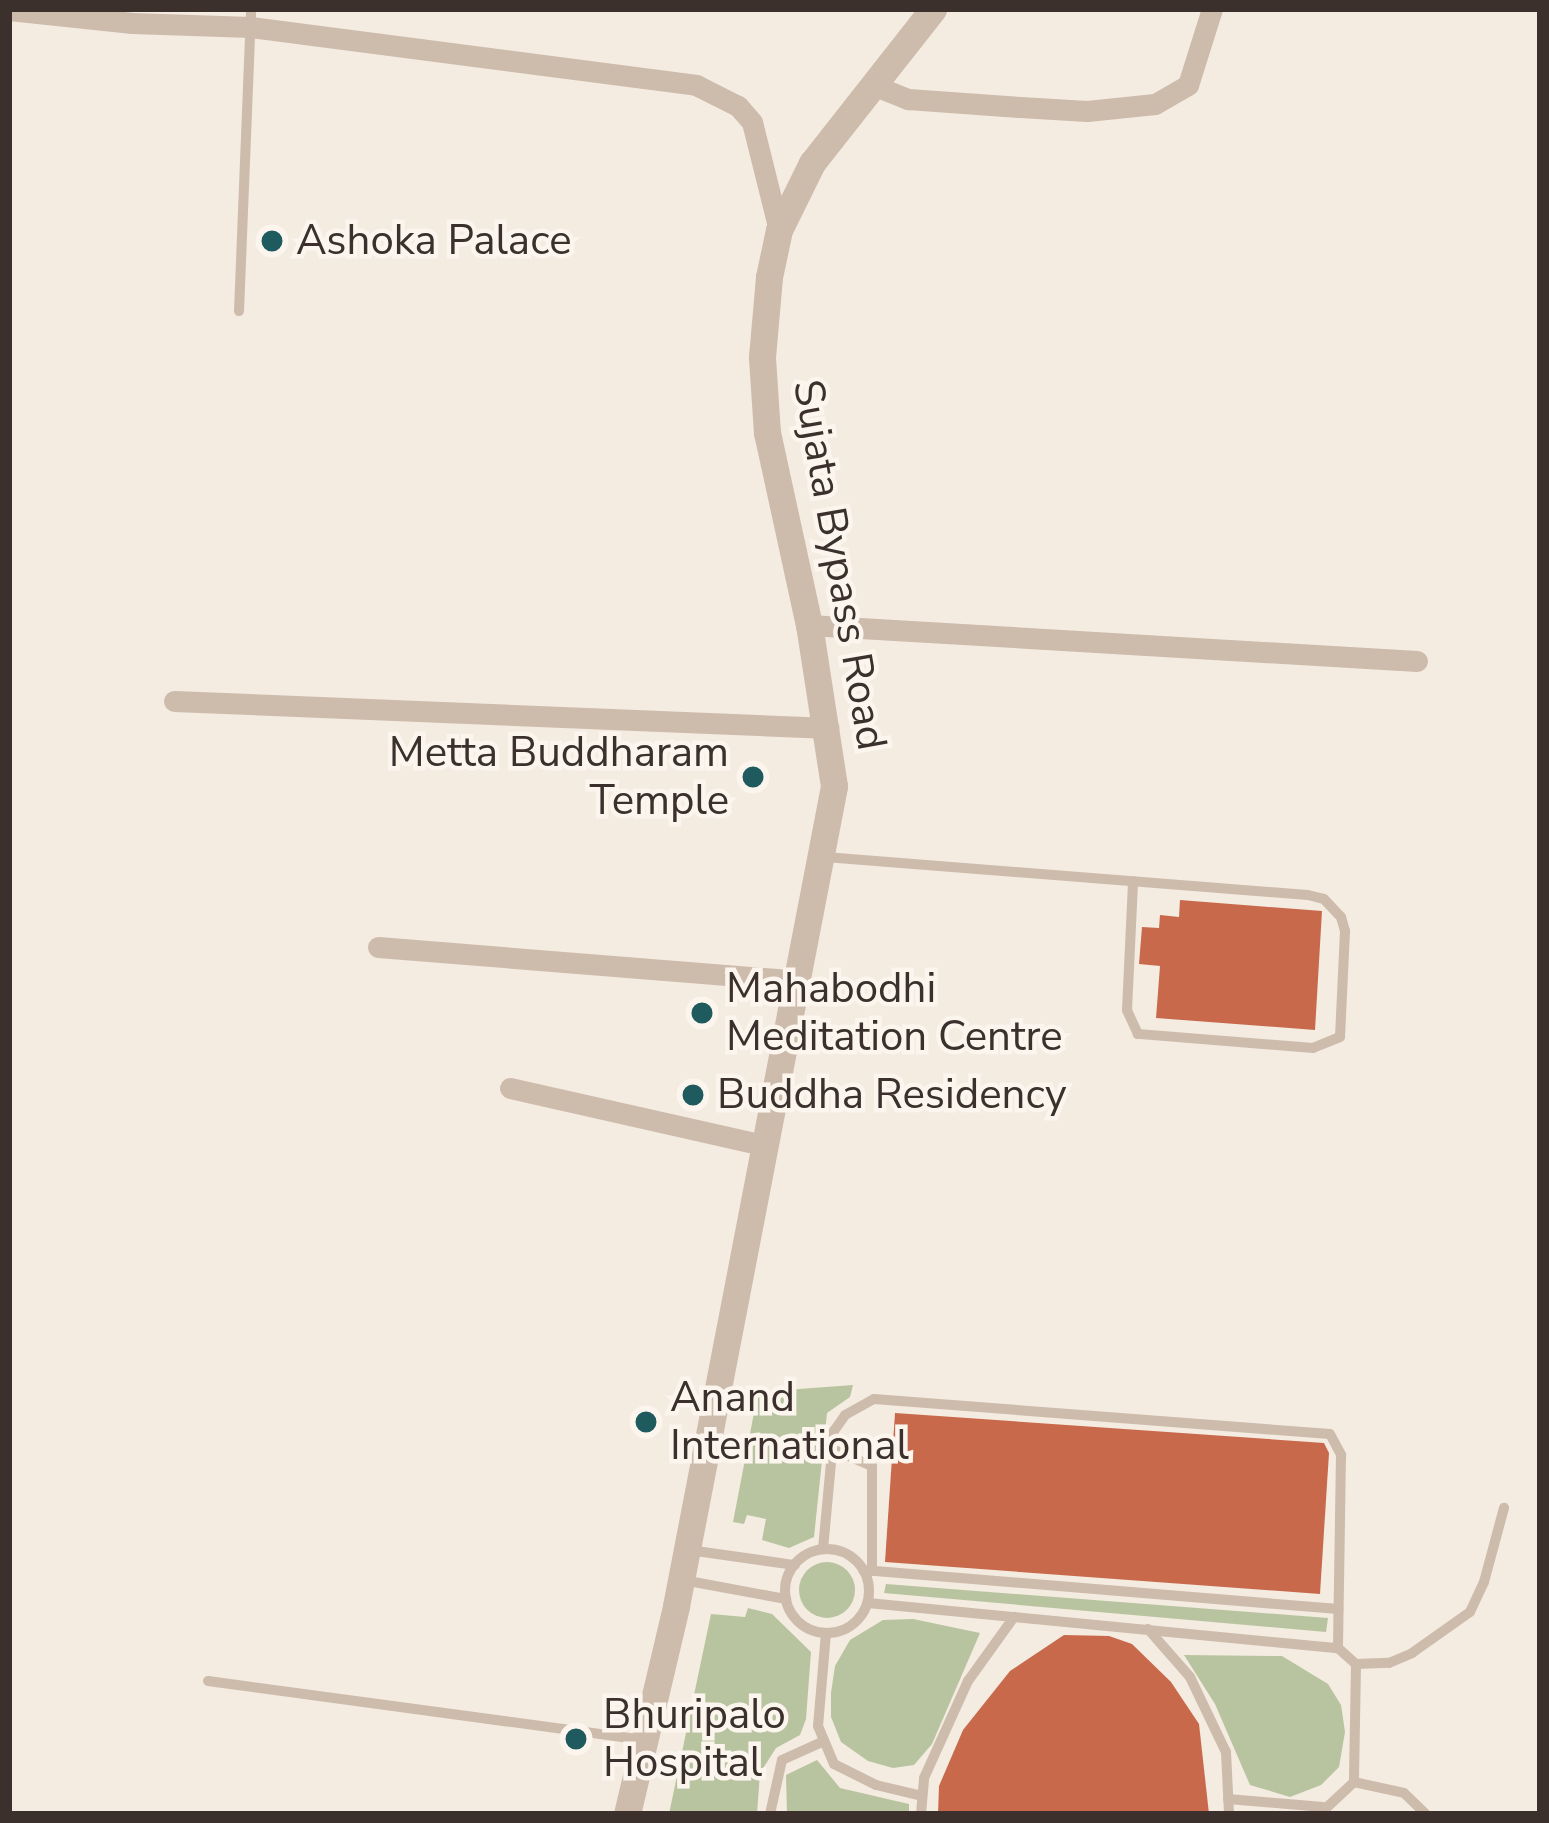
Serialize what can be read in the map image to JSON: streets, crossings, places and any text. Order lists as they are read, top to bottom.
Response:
{
  "streets": {
    "street": ["Sujata Bypass Road"]
  },
  "places": [
    "Ashoka Palace",
    "Metta Buddharam Temple",
    "Mahabodhi Meditation Centre",
    "Buddha Residency",
    "Anand International",
    "Bhuripalo Hospital"
  ]
}
